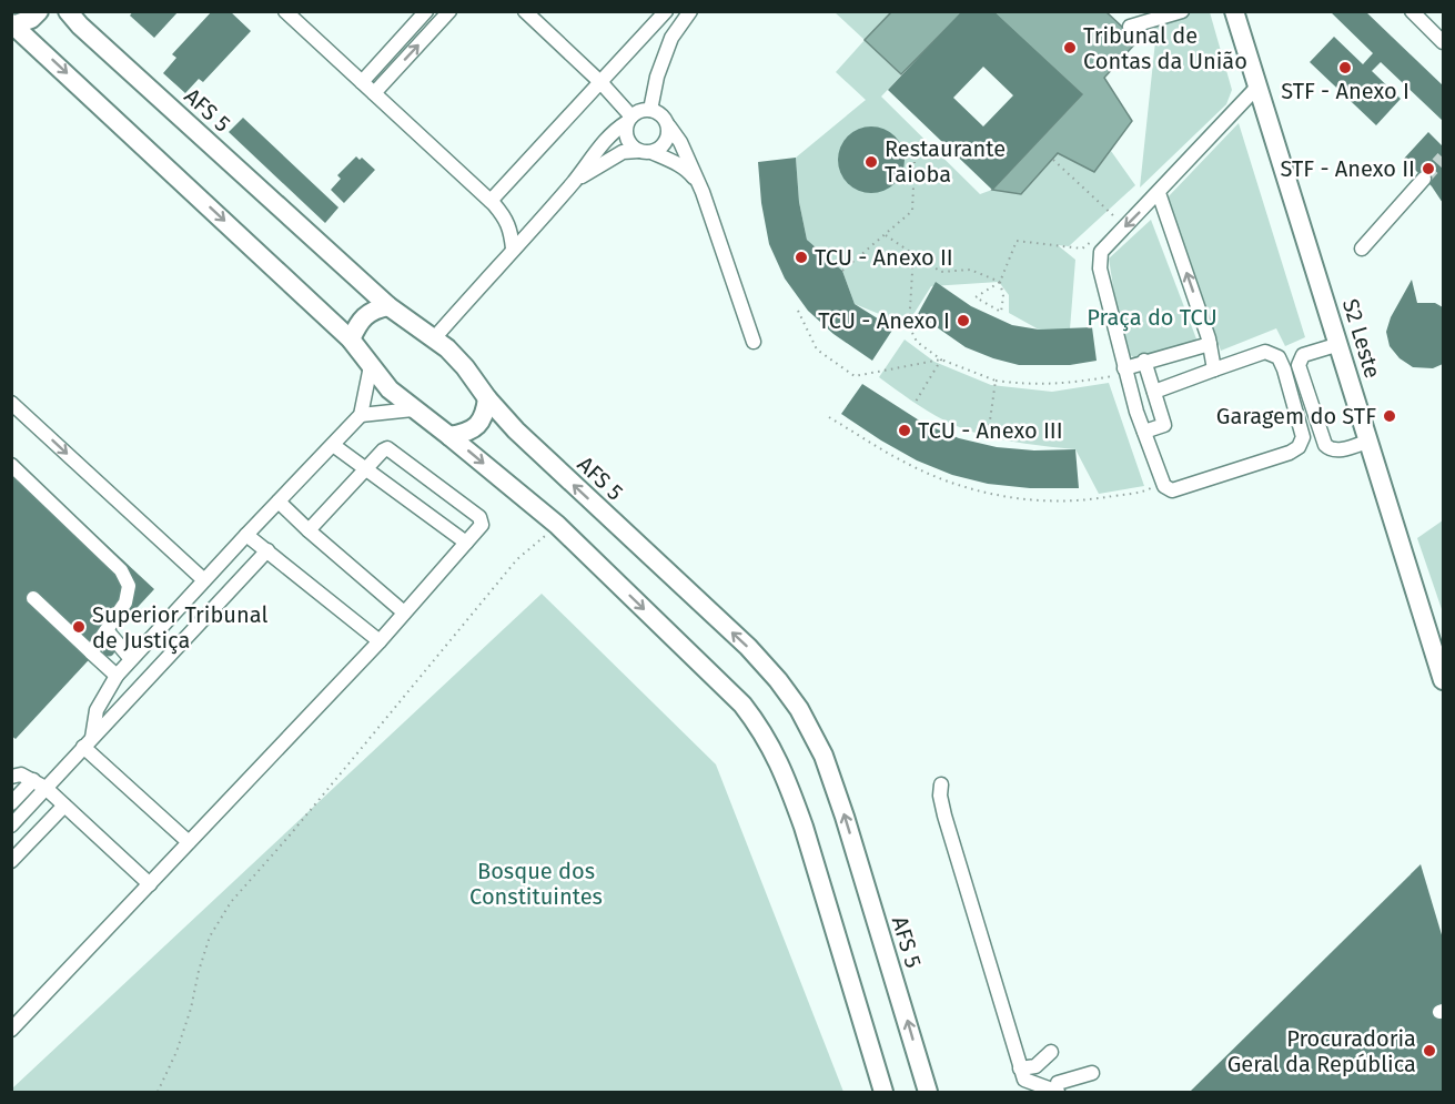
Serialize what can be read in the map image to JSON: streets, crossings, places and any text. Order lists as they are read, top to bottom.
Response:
{
  "streets": {
    "main road": ["AFS 5", "S2 Leste"]
  },
  "parks": ["Praça do TCU", "Bosque dos Constituintes"],
  "places": [
    "Tribunal de Contas da União",
    "STF - Anexo I",
    "Restaurante Taioba",
    "STF - Anexo II",
    "TCU - Anexo II",
    "TCU - Anexo I",
    "Garagem do STF",
    "TCU - Anexo III",
    "Superior Tribunal de Justiça",
    "Procuradoria Geral da República"
  ]
}
